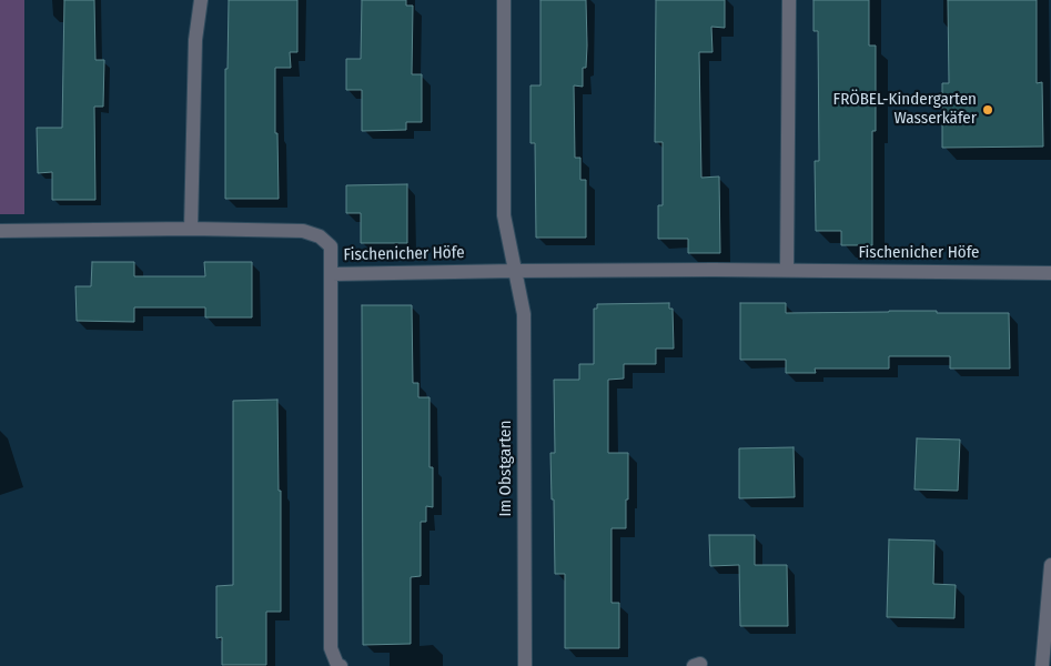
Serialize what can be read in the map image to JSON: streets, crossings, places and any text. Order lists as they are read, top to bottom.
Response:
{
  "streets": {
    "street": ["Fischenicher Höfe", "Im Obstgarten"]
  },
  "crossings": [
    ["Fischenicher Höfe", "Im Obstgarten"]
  ],
  "places": ["FRÖBEL-Kindergarten Wasserkäfer"]
}
